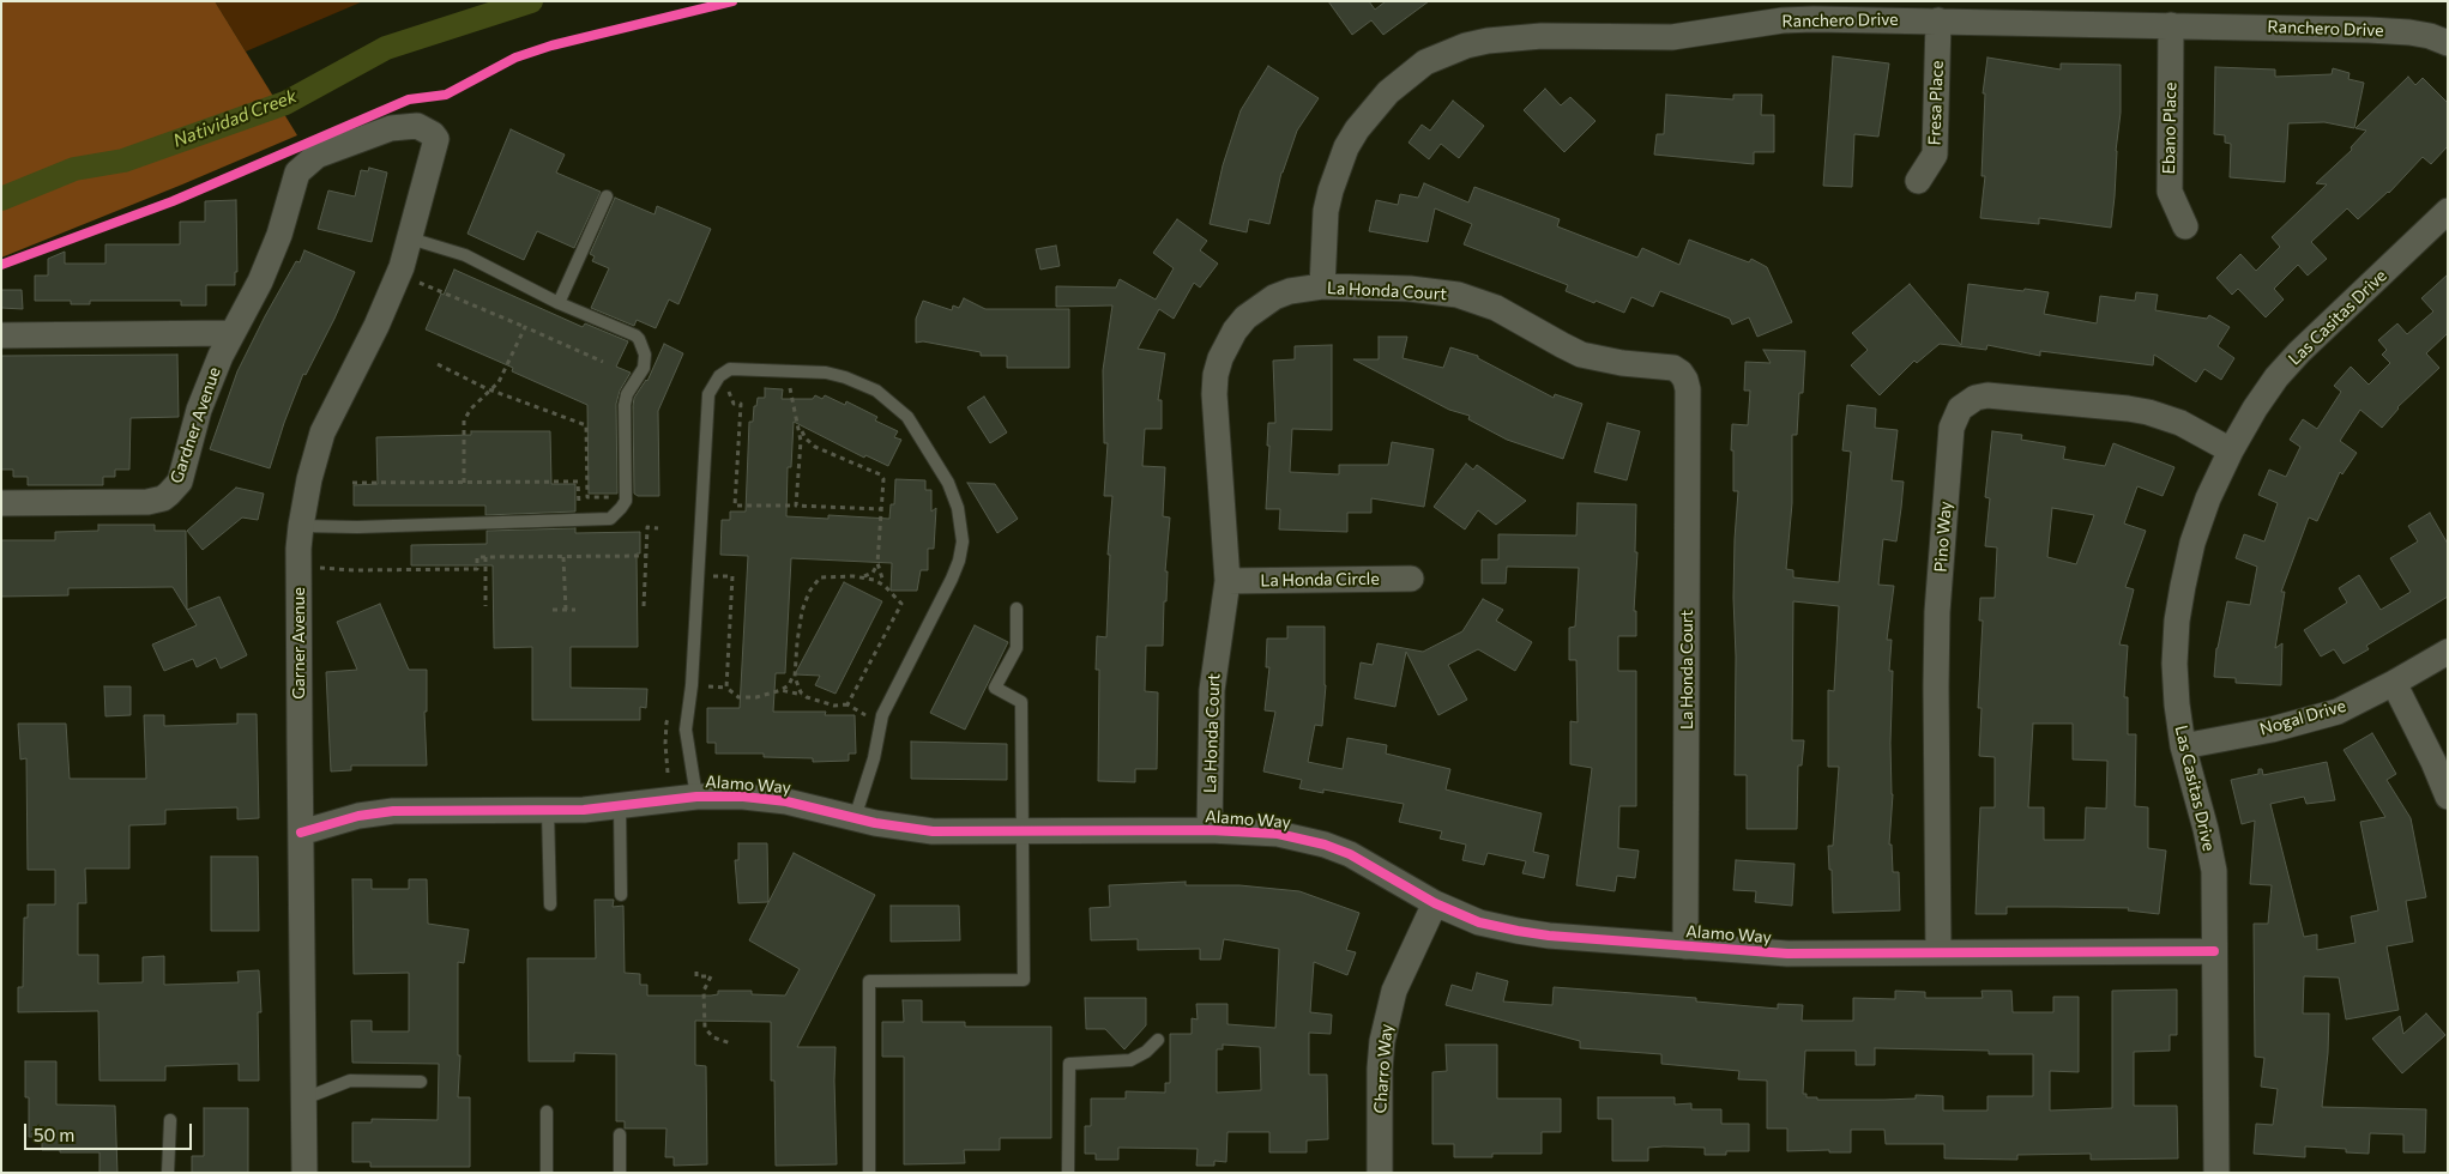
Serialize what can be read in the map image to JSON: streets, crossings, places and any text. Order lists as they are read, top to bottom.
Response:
{
  "streets": {
    "street": [
      "Ranchero Drive",
      "Fresa Place",
      "Ebano Place",
      "La Honda Court",
      "Las Casitas Drive",
      "Gardner Avenue",
      "Pino Way",
      "La Honda Circle",
      "Garner Avenue",
      "Nogal Drive",
      "Alamo Way",
      "Charro Way"
    ]
  },
  "crossings": [
    ["Ranchero Drive", "Fresa Place"],
    ["Ranchero Drive", "Ebano Place"],
    ["Ranchero Drive", "La Honda Court"],
    ["La Honda Court", "La Honda Circle"],
    ["La Honda Court", "Alamo Way"],
    ["Las Casitas Drive", "Pino Way"],
    ["Las Casitas Drive", "Nogal Drive"],
    ["Las Casitas Drive", "Alamo Way"],
    ["Gardner Avenue", "Garner Avenue"],
    ["Pino Way", "Alamo Way"],
    ["Garner Avenue", "Alamo Way"],
    ["Alamo Way", "Charro Way"]
  ],
  "water": ["Natividad Creek"],
  "scale_bar": "50 m"
}
